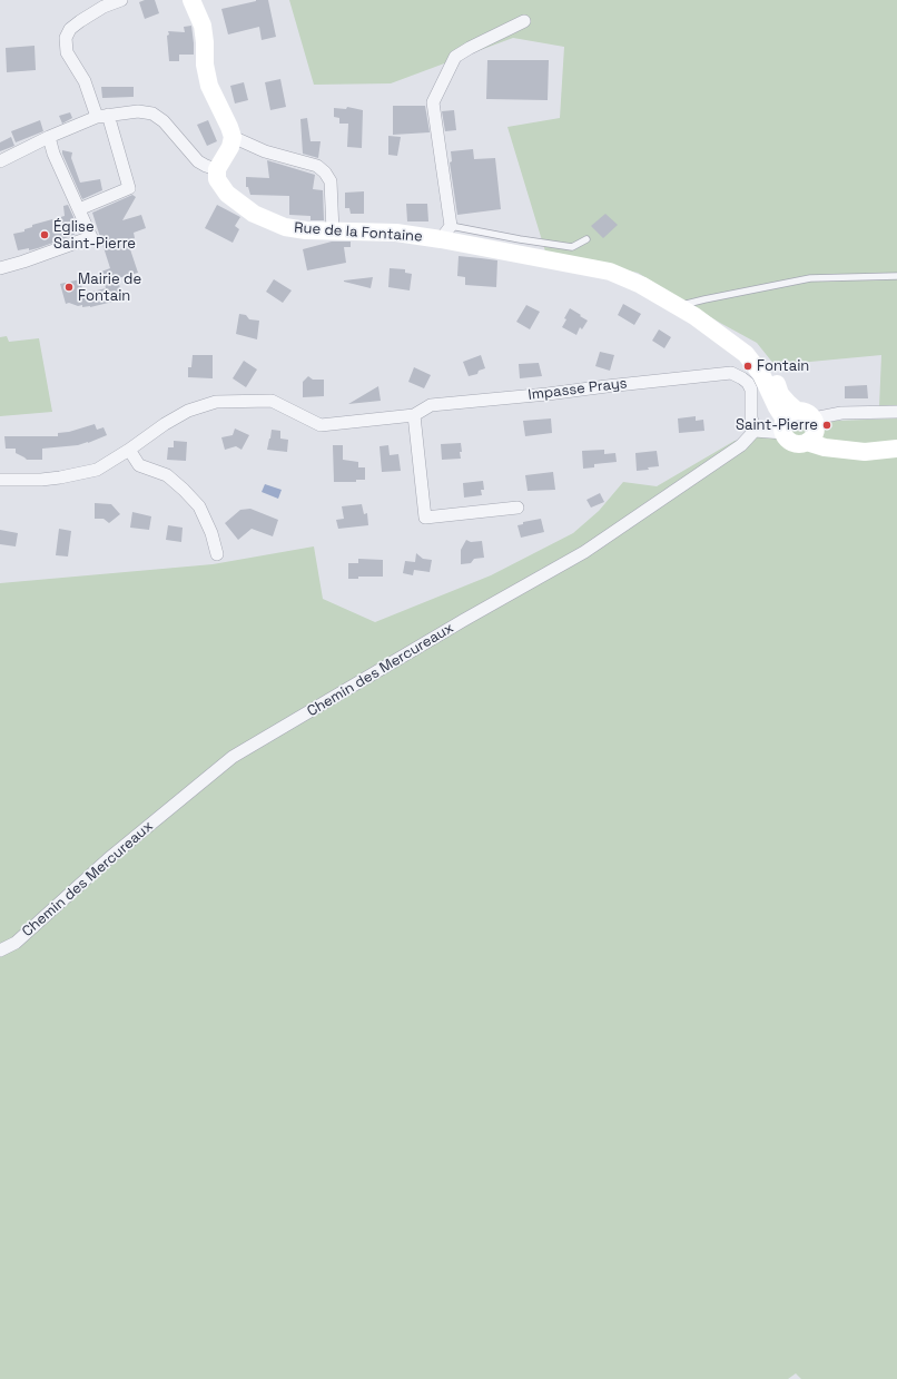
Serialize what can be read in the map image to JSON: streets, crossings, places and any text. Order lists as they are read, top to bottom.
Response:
{
  "streets": {
    "street": ["Rue de la Fontaine", "Impasse Prays", "Chemin des Mercureaux"]
  },
  "crossings": [
    ["Impasse Prays", "Chemin des Mercureaux"]
  ],
  "places": [
    "Église Saint-Pierre",
    "Mairie de Fontain",
    "Fontain",
    "Saint-Pierre"
  ]
}
